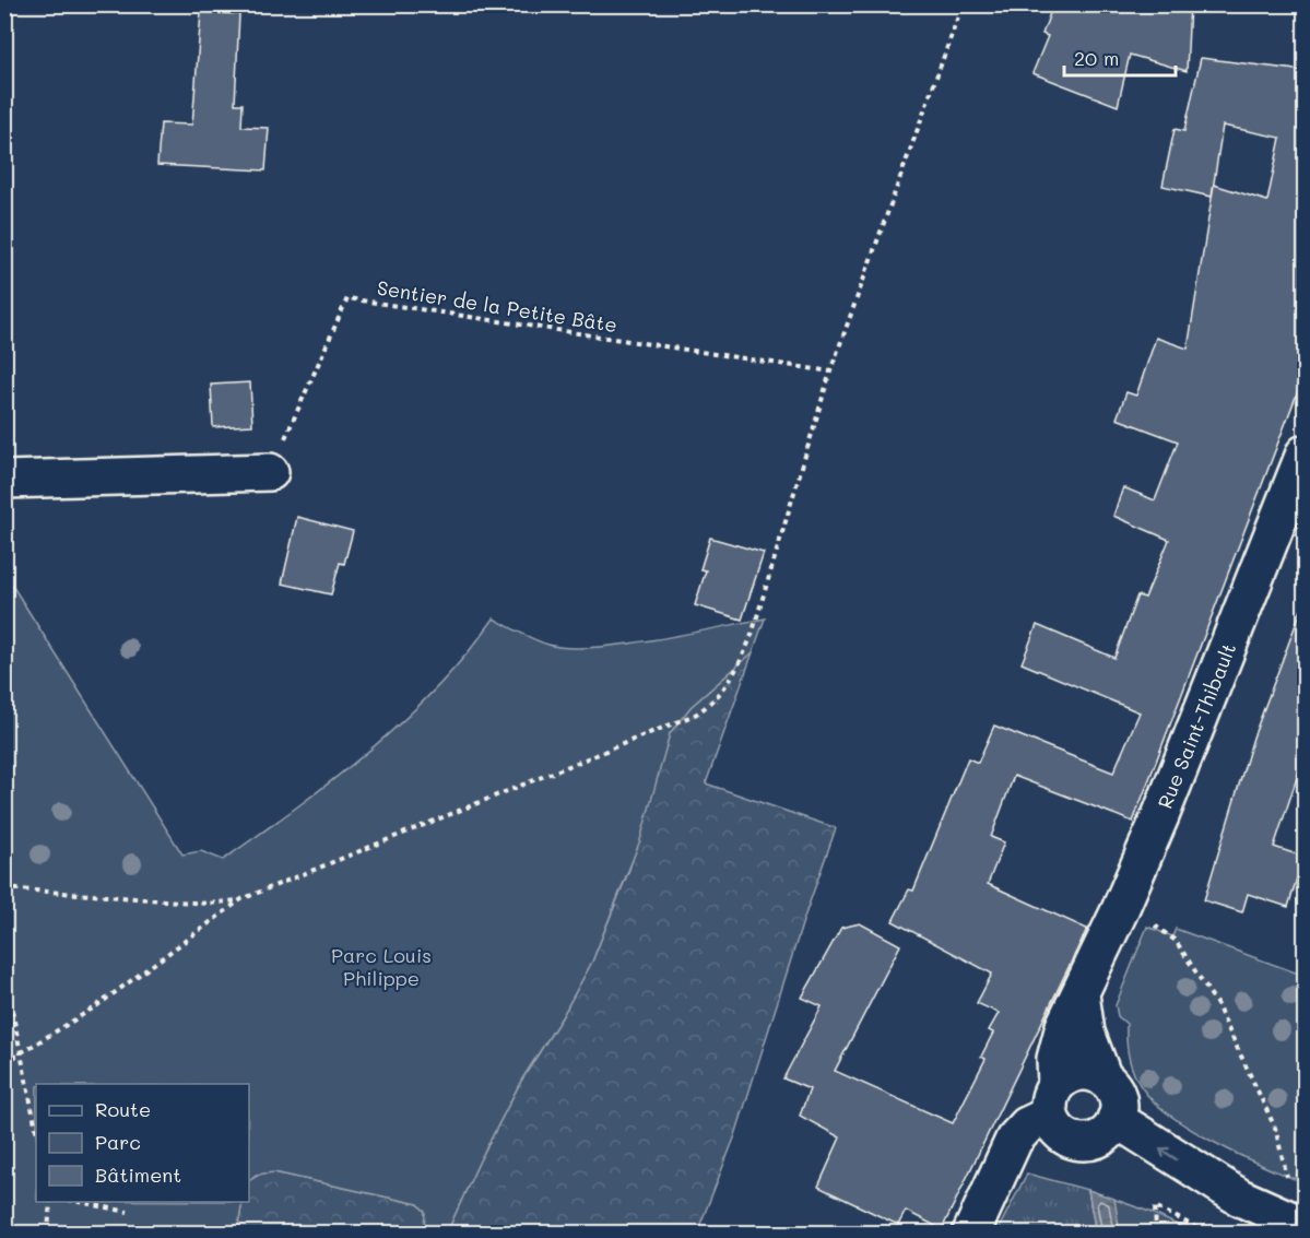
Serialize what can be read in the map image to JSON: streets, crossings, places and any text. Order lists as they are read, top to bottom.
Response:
{
  "streets": {
    "main road": ["Rue Saint-Thibault"],
    "path": ["Sentier de la Petite Bâte"]
  },
  "parks": ["Parc Louis Philippe"],
  "legend": ["Route", "Parc", "Bâtiment"],
  "scale_bar": "20 m"
}
